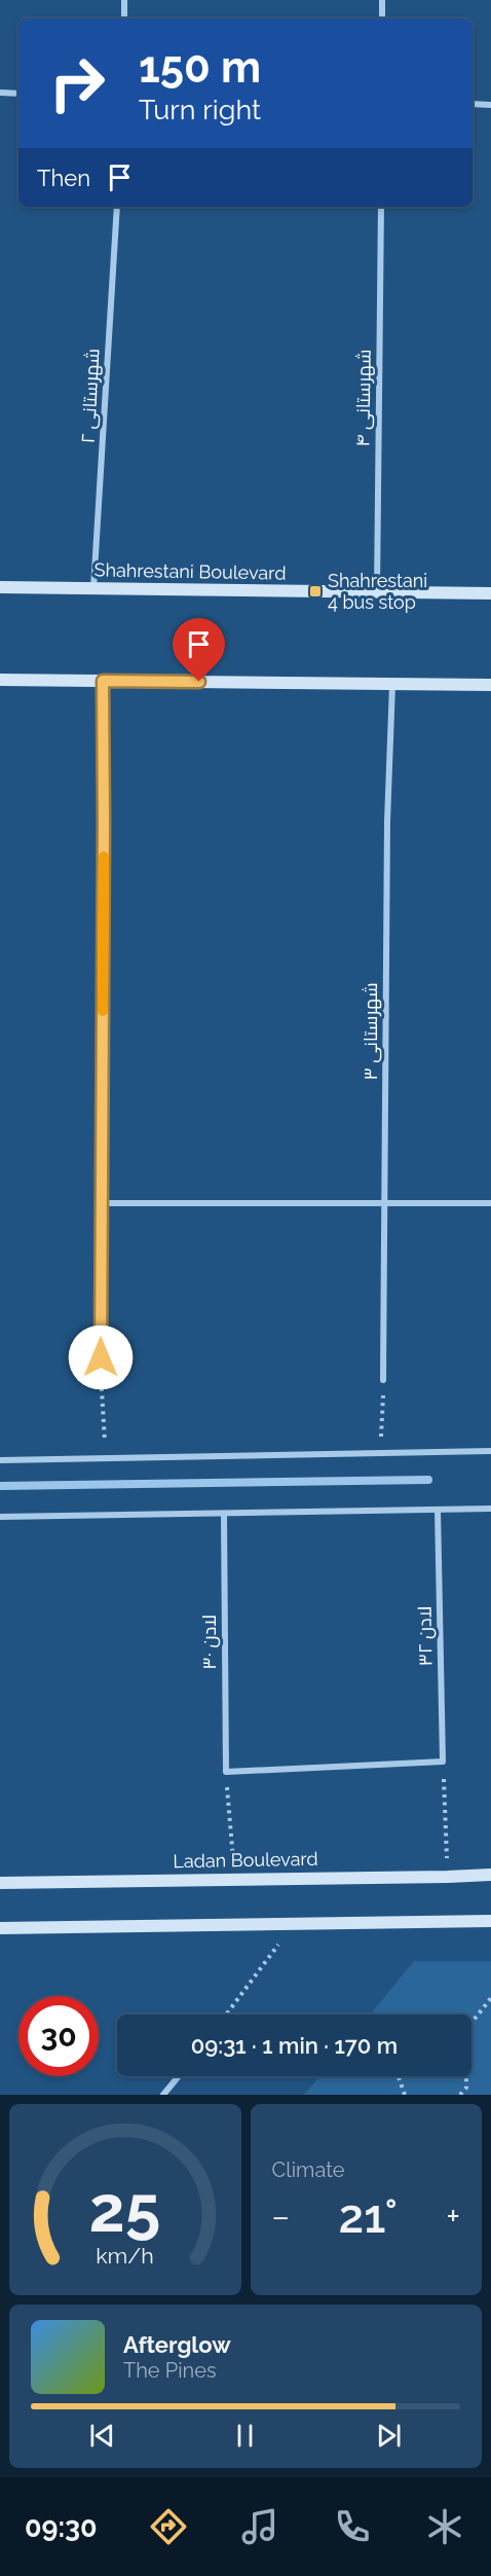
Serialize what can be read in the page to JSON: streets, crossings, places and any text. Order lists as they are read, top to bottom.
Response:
{
  "streets": {
    "street": [
      "شهرستانی ۲",
      "شهرستانی ۴",
      "Shahrestani Boulevard",
      "شهرستانی ۳",
      "لادن ۳۲",
      "لادن ۳۰",
      "Ladan Boulevard"
    ]
  },
  "crossings": [
    ["شهرستانی ۲", "Shahrestani Boulevard"],
    ["شهرستانی ۴", "Shahrestani Boulevard"]
  ],
  "places": {
    "transit": ["Shahrestani 4 bus stop"]
  },
  "page": {
    "turn": ["150 m", "Turn right"],
    "then": "Then",
    "limit": "30",
    "trip": "09:31 · 1 min · 170 m",
    "tile": "Climate",
    "heat": ["−", "21°", "+"],
    "song": ["Afterglow", "The Pines"],
    "tabs": "09:30",
    "gauge": ["25", "km/h"]
  }
}
